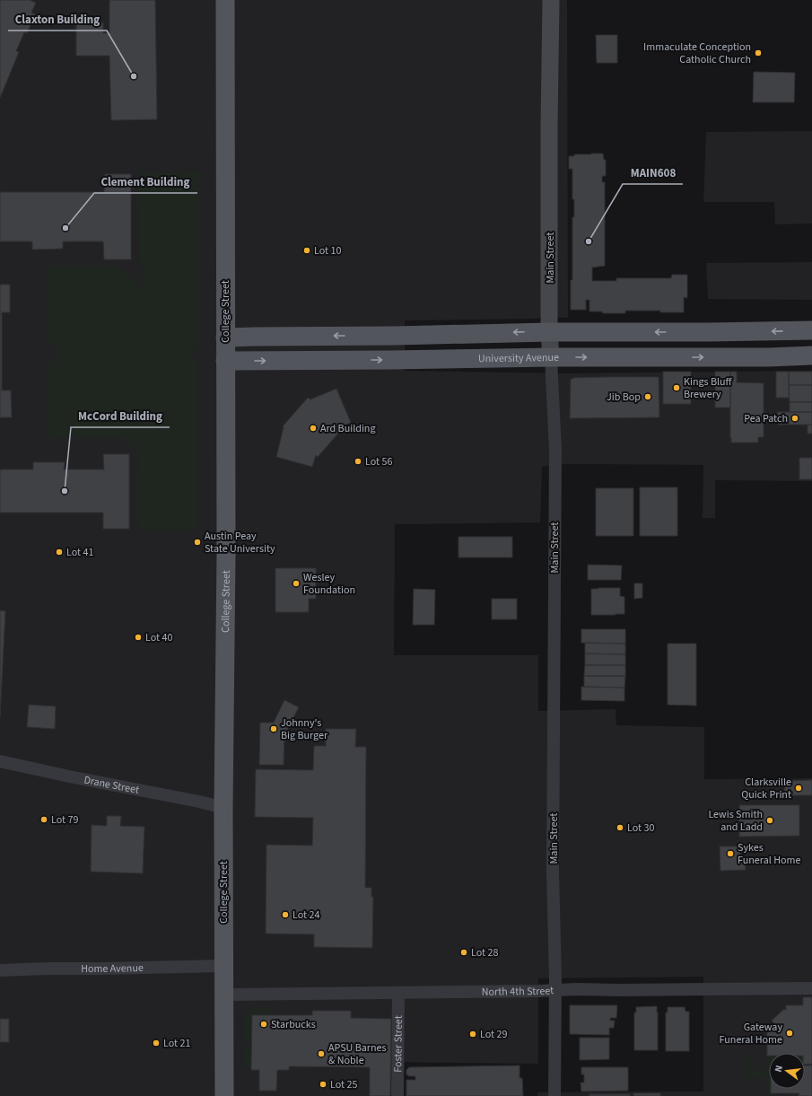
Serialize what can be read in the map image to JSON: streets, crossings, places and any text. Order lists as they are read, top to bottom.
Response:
{
  "streets": {
    "main road": ["College Street", "University Avenue"],
    "street": [
      "Main Street",
      "Drane Street",
      "Home Avenue",
      "North 4th Street",
      "Foster Street"
    ]
  },
  "crossings": [
    ["Main Street", "University Avenue"],
    ["Main Street", "North 4th Street"],
    ["College Street", "University Avenue"],
    ["College Street", "Drane Street"],
    ["College Street", "Home Avenue"],
    ["College Street", "North 4th Street"],
    ["North 4th Street", "Foster Street"]
  ],
  "places": [
    "Immaculate Conception Catholic Church",
    "Claxton Building",
    "Clement Building",
    "MAIN608",
    "Lot 10",
    "Kings Bluff Brewery",
    "Jib Bop",
    "Pea Patch",
    "Ard Building",
    "Lot 56",
    "McCord Building",
    "Austin Peay State University",
    "Lot 41",
    "Wesley Foundation",
    "Lot 40",
    "Johnny's Big Burger",
    "Clarksville Quick Print",
    "Lot 79",
    "Lewis Smith and Ladd",
    "Lot 30",
    "Sykes Funeral Home",
    "Lot 24",
    "Lot 28",
    "Starbucks",
    "Gateway Funeral Home",
    "Lot 29",
    "Lot 21",
    "APSU Barnes & Noble",
    "Lot 25"
  ],
  "north": "left"
}
